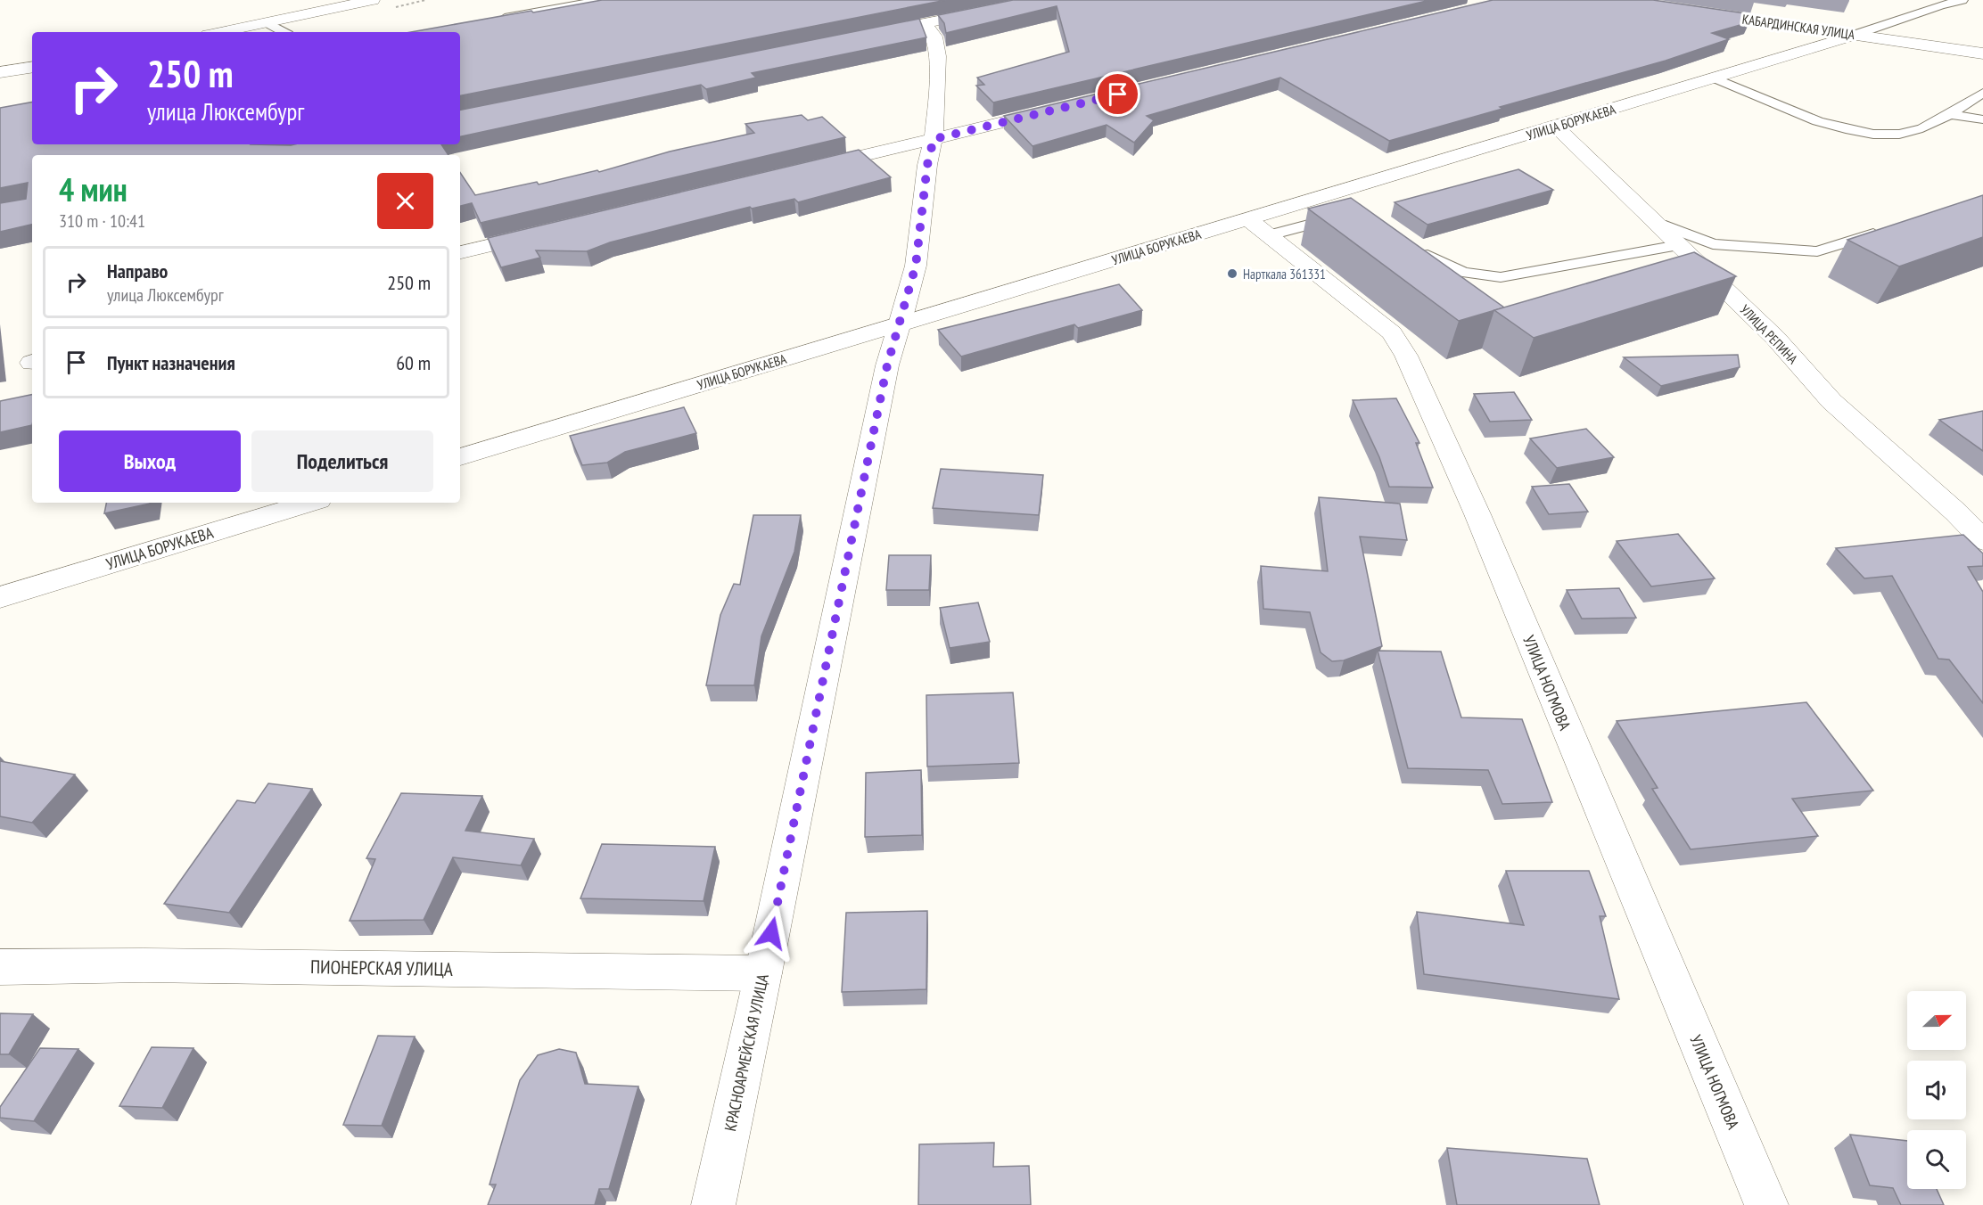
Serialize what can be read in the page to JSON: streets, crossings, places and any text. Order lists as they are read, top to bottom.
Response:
{
  "streets": {
    "street": [
      "КАБАРДИНСКАЯ УЛИЦА",
      "УЛИЦА БОРУКАЕВА",
      "УЛИЦА РЕПИНА",
      "УЛИЦА НОГМОВА",
      "ПИОНЕРСКАЯ УЛИЦА",
      "КРАСНОАРМЕЙСКАЯ УЛИЦА"
    ]
  },
  "crossings": [
    ["КАБАРДИНСКАЯ УЛИЦА", "УЛИЦА БОРУКАЕВА"],
    ["УЛИЦА БОРУКАЕВА", "УЛИЦА РЕПИНА"],
    ["УЛИЦА БОРУКАЕВА", "УЛИЦА НОГМОВА"],
    ["УЛИЦА БОРУКАЕВА", "КРАСНОАРМЕЙСКАЯ УЛИЦА"],
    ["ПИОНЕРСКАЯ УЛИЦА", "КРАСНОАРМЕЙСКАЯ УЛИЦА"]
  ],
  "places": ["Нарткала 361331"],
  "north": "right",
  "page": {
    "turn": ["250 m", "улица Люксембург"],
    "heading": ["4 мин", "310 m · 10:41"],
    "list": [
      {
        "name": "Направо",
        "note": "улица Люксембург",
        "value": "250 m"
      },
      {
        "name": "Пункт назначения",
        "value": "60 m"
      }
    ],
    "buttons": ["Выход", "Поделиться"]
  }
}
